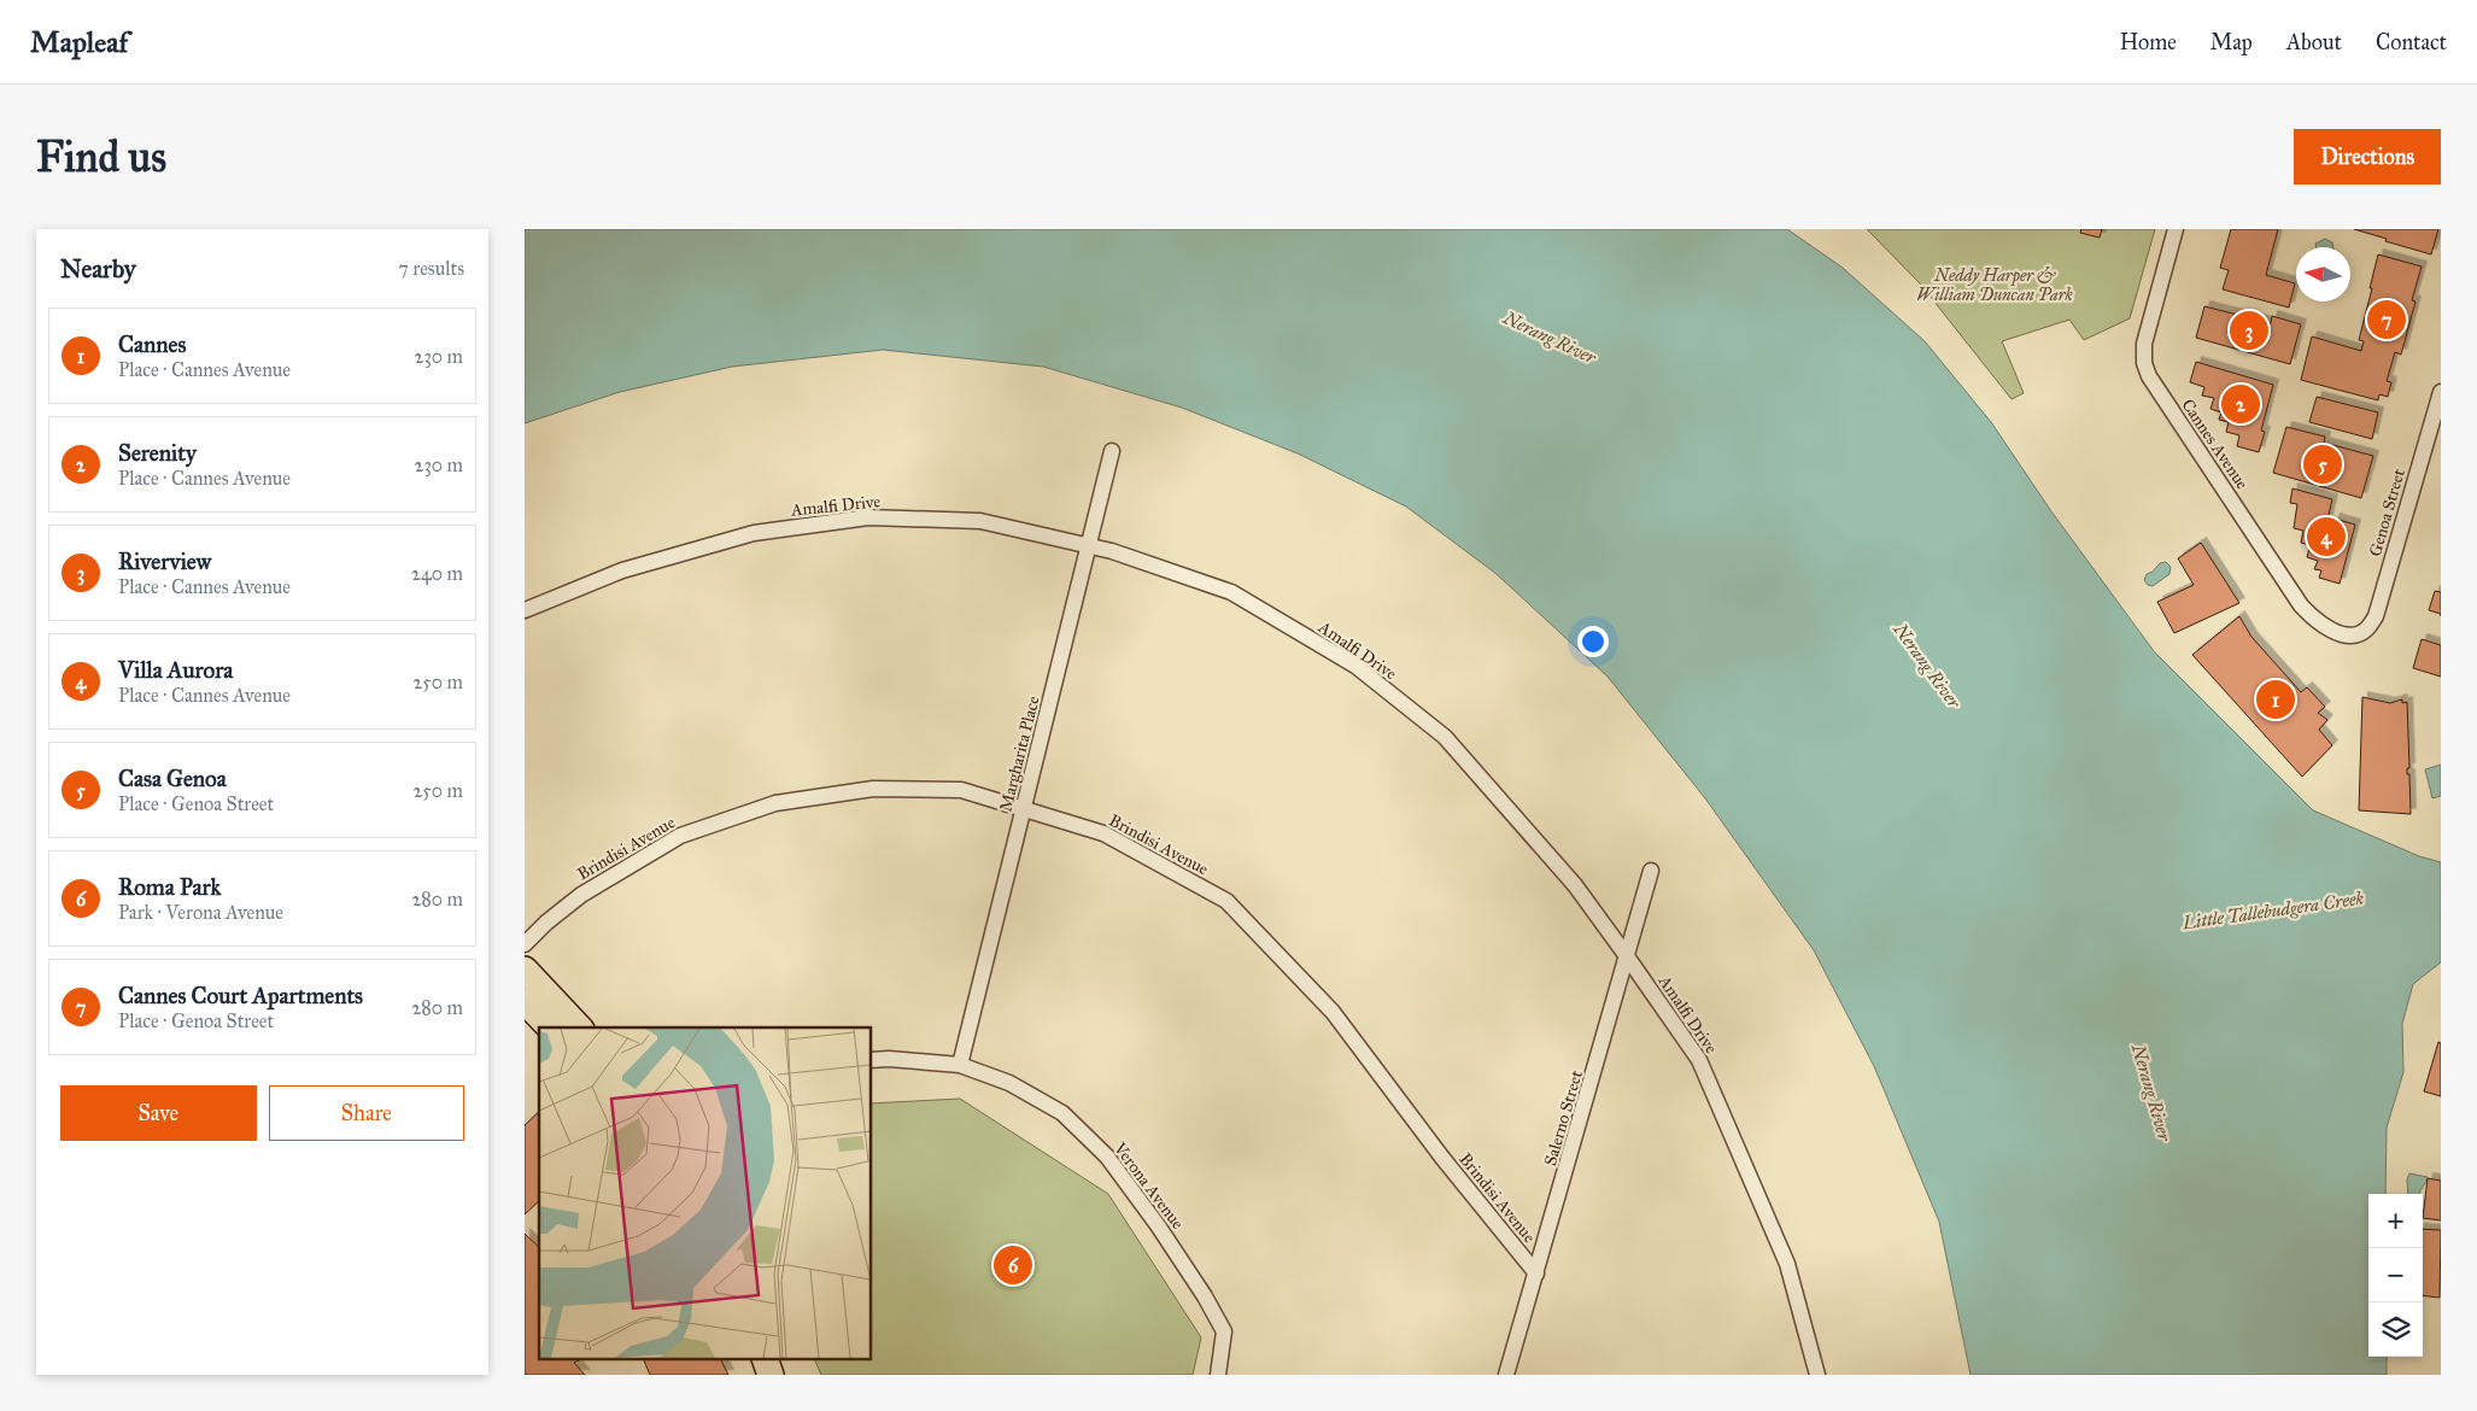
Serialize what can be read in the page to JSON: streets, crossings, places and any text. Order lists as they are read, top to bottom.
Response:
{
  "streets": {
    "street": [
      "Cannes Avenue",
      "Amalfi Drive",
      "Genoa Street",
      "Margharita Place",
      "Brindisi Avenue",
      "Salerno Street",
      "Verona Avenue"
    ]
  },
  "crossings": [
    ["Cannes Avenue", "Genoa Street"],
    ["Amalfi Drive", "Margharita Place"],
    ["Amalfi Drive", "Salerno Street"],
    ["Margharita Place", "Brindisi Avenue"],
    ["Margharita Place", "Verona Avenue"],
    ["Brindisi Avenue", "Salerno Street"]
  ],
  "water": ["Nerang River", "Little Tallebudgera Creek"],
  "parks": ["Neddy Harper & William Duncan Park"],
  "north": "left",
  "page": {
    "header": "Mapleaf",
    "nav": [
      "Home",
      "Map",
      "About",
      "Contact"
    ],
    "buttons": [
      "Directions",
      ["Save", "Share"]
    ],
    "title": "Find us",
    "heading": ["Nearby", "7 results"],
    "pins": [
      "7",
      "3",
      "2",
      "5",
      "4",
      "1",
      "6"
    ],
    "list": [
      {
        "mark": "1",
        "name": "Cannes",
        "note": "Place · Cannes Avenue",
        "value": "230 m"
      },
      {
        "mark": "2",
        "name": "Serenity",
        "note": "Place · Cannes Avenue",
        "value": "230 m"
      },
      {
        "mark": "3",
        "name": "Riverview",
        "note": "Place · Cannes Avenue",
        "value": "240 m"
      },
      {
        "mark": "4",
        "name": "Villa Aurora",
        "note": "Place · Cannes Avenue",
        "value": "250 m"
      },
      {
        "mark": "5",
        "name": "Casa Genoa",
        "note": "Place · Genoa Street",
        "value": "250 m"
      },
      {
        "mark": "6",
        "name": "Roma Park",
        "note": "Park · Verona Avenue",
        "value": "280 m"
      },
      {
        "mark": "7",
        "name": "Cannes Court Apartments",
        "note": "Place · Genoa Street",
        "value": "280 m"
      }
    ],
    "map_buttons": ["+", "−"]
  }
}
